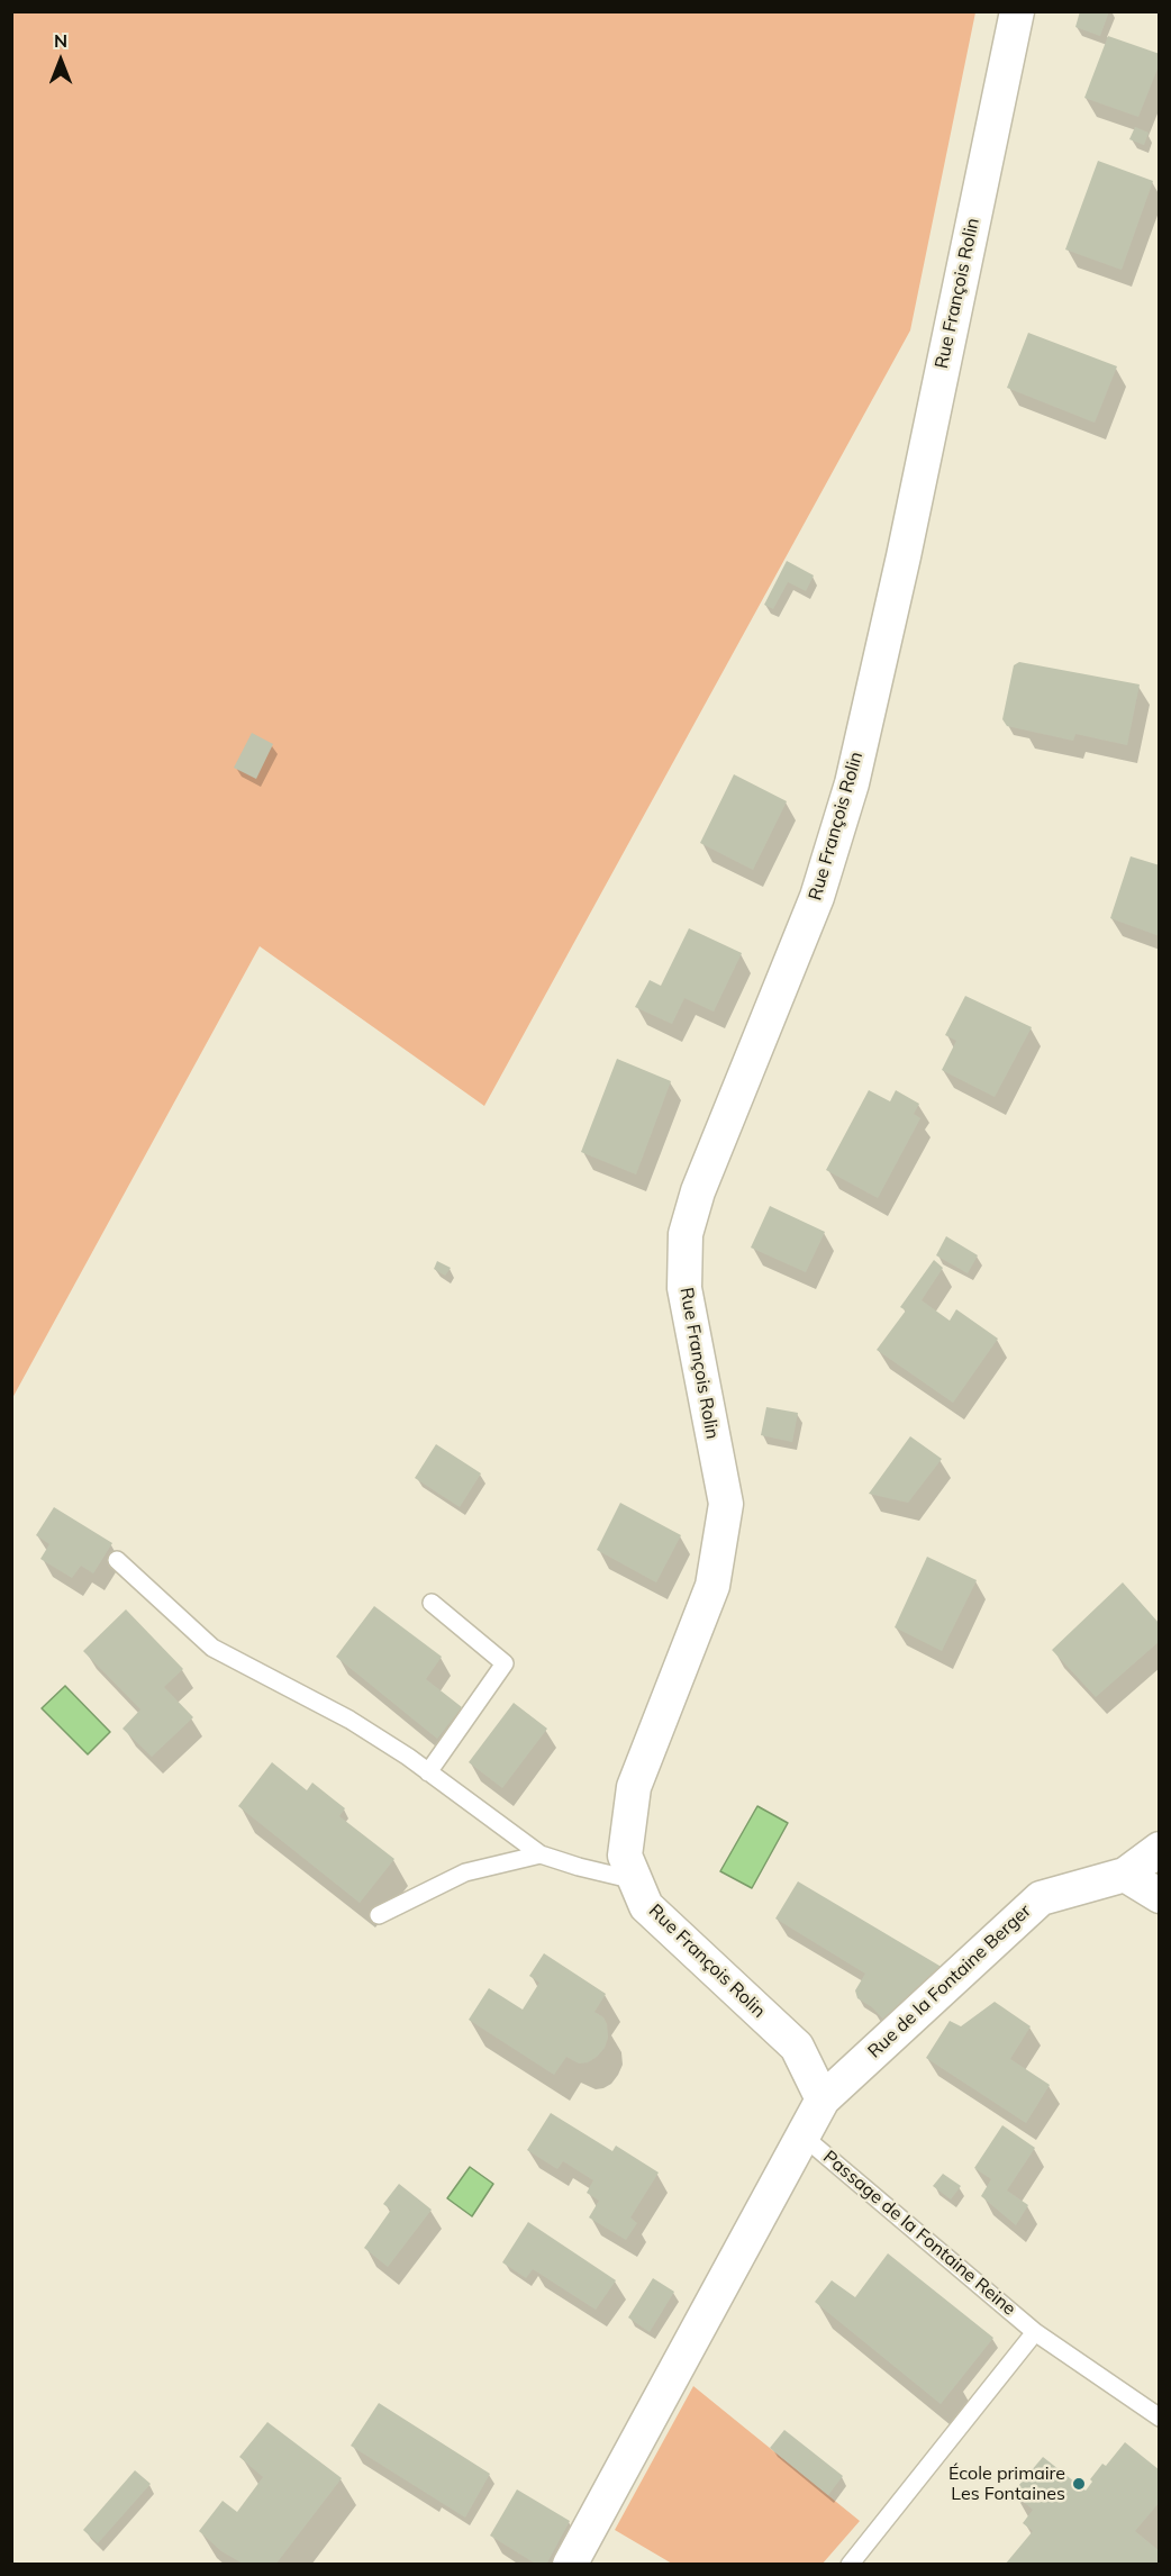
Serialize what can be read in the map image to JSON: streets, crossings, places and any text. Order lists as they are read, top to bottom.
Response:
{
  "streets": {
    "street": ["Rue François Rolin", "Rue de la Fontaine Berger"],
    "lane": ["Passage de la Fontaine Reine"]
  },
  "crossings": [
    ["Rue François Rolin", "Rue de la Fontaine Berger"]
  ],
  "places": ["École primaire Les Fontaines"],
  "north": "top"
}
